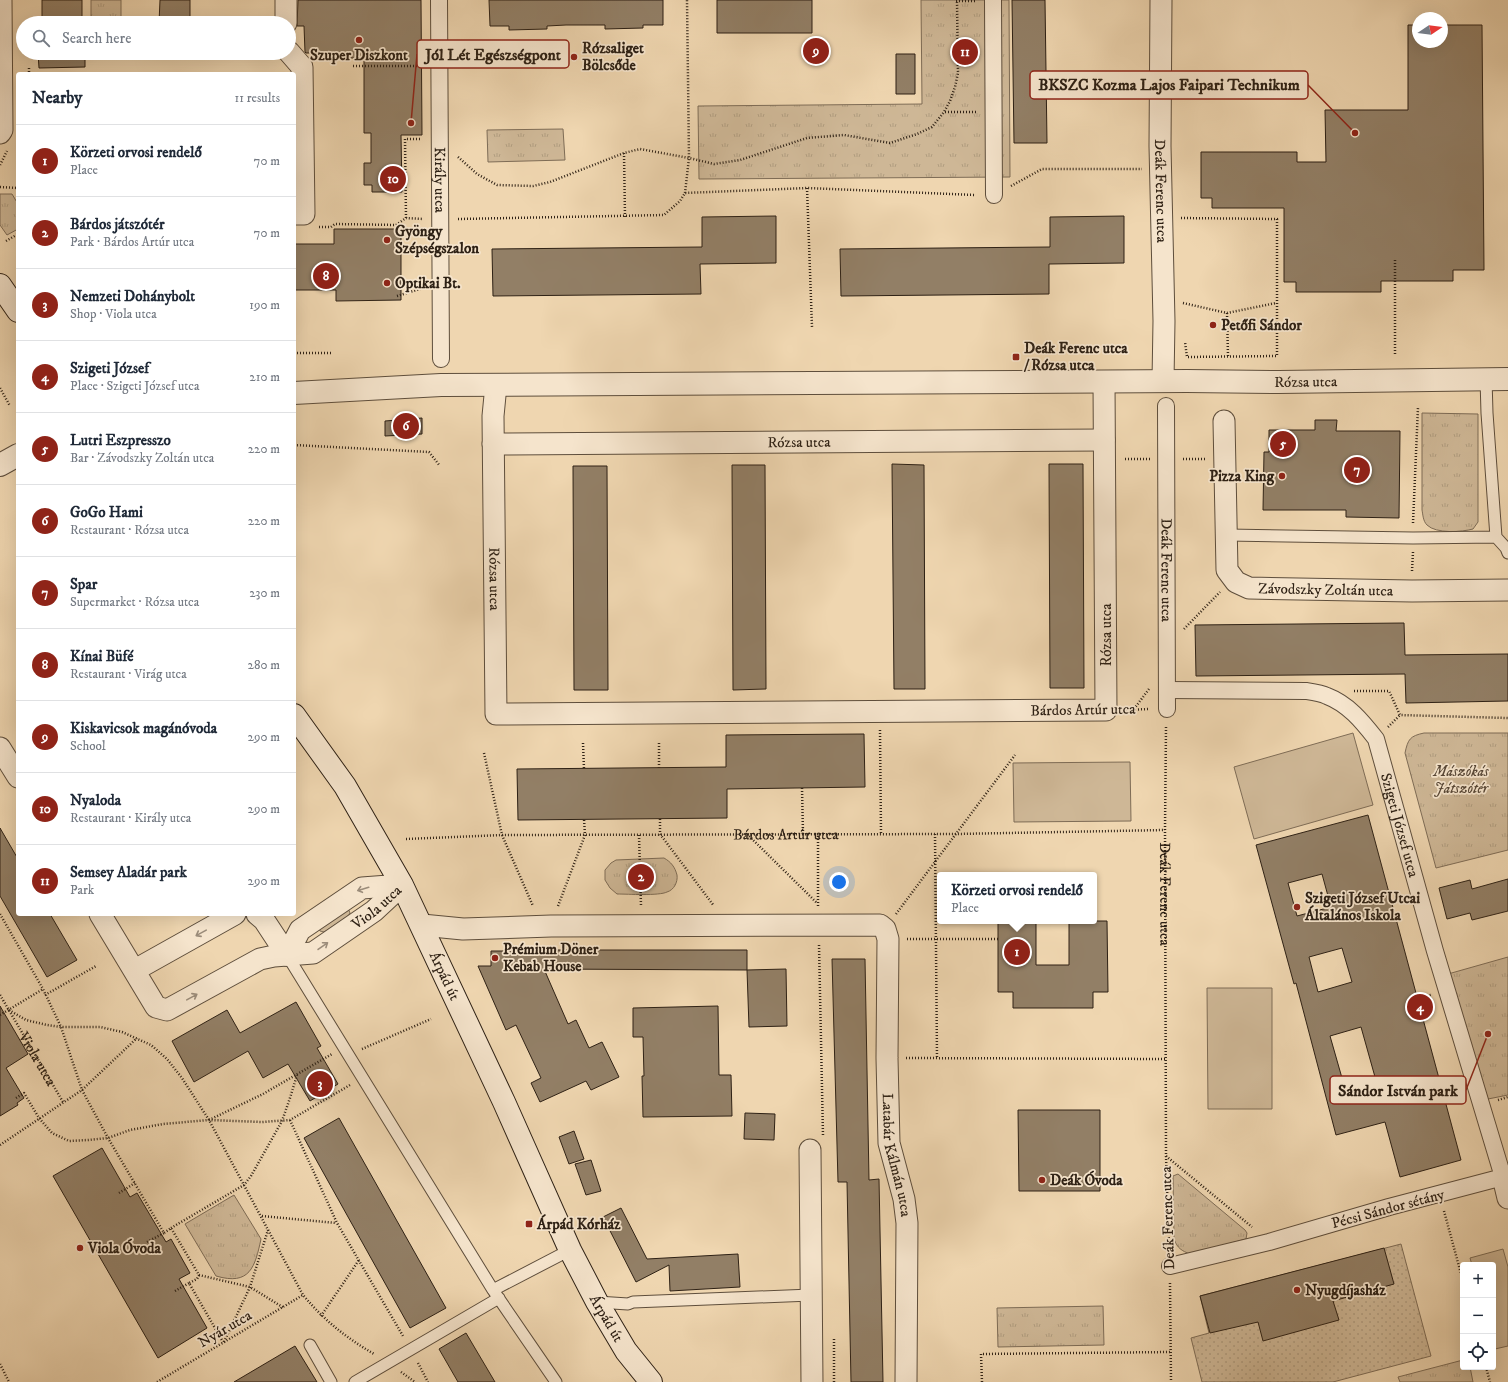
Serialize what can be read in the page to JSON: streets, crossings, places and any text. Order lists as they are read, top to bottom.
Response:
{
  "streets": {
    "street": [
      "Király utca",
      "Deák Ferenc utca",
      "Rózsa utca",
      "Závodszky Zoltán utca",
      "Bárdos Artúr utca",
      "Szigeti József utca",
      "Viola utca",
      "Árpád út",
      "Latabár Kálmán utca",
      "Pécsi Sándor sétány"
    ],
    "path": ["Nyár utca"]
  },
  "crossings": [
    ["Deák Ferenc utca", "Rózsa utca"],
    ["Deák Ferenc utca", "Bárdos Artúr utca"],
    ["Deák Ferenc utca", "Szigeti József utca"],
    ["Deák Ferenc utca", "Pécsi Sándor sétány"],
    ["Rózsa utca", "Bárdos Artúr utca"],
    ["Szigeti József utca", "Pécsi Sándor sétány"],
    ["Viola utca", "Árpád út"]
  ],
  "parks": ["Mászókás Játszótér"],
  "places": {
    "other": [
      "Szuper Diszkont",
      "Rózsaliget Bölcsőde",
      "Jól Lét Egészségpont",
      "BKSZC Kozma Lajos Faipari Technikum",
      "Gyöngy Szépségszalon",
      "Optikai Bt.",
      "Petőfi Sándor",
      "Pizza King",
      "Szigeti József Utcai Általános Iskola",
      "Prémium Döner Kebab House",
      "Sándor István park",
      "Deák Óvoda",
      "Viola Óvoda",
      "Nyugdíjasház"
    ],
    "transit": ["Deák Ferenc utca / Rózsa utca", "Árpád Kórház"]
  },
  "north": "right",
  "page": {
    "search": "Search here",
    "pins": [
      "9",
      "11",
      "10",
      "8",
      "6",
      "5",
      "7",
      "2",
      "1",
      "4",
      "3"
    ],
    "heading": ["Nearby", "11 results"],
    "list": [
      {
        "mark": "1",
        "name": "Körzeti orvosi rendelő",
        "note": "Place",
        "value": "70 m"
      },
      {
        "mark": "2",
        "name": "Bárdos játszótér",
        "note": "Park · Bárdos Artúr utca",
        "value": "70 m"
      },
      {
        "mark": "3",
        "name": "Nemzeti Dohánybolt",
        "note": "Shop · Viola utca",
        "value": "190 m"
      },
      {
        "mark": "4",
        "name": "Szigeti József",
        "note": "Place · Szigeti József utca",
        "value": "210 m"
      },
      {
        "mark": "5",
        "name": "Lutri Eszpresszo",
        "note": "Bar · Závodszky Zoltán utca",
        "value": "220 m"
      },
      {
        "mark": "6",
        "name": "GoGo Hami",
        "note": "Restaurant · Rózsa utca",
        "value": "220 m"
      },
      {
        "mark": "7",
        "name": "Spar",
        "note": "Supermarket · Rózsa utca",
        "value": "230 m"
      },
      {
        "mark": "8",
        "name": "Kínai Büfé",
        "note": "Restaurant · Virág utca",
        "value": "280 m"
      },
      {
        "mark": "9",
        "name": "Kiskavicsok magánóvoda",
        "note": "School",
        "value": "290 m"
      },
      {
        "mark": "10",
        "name": "Nyaloda",
        "note": "Restaurant · Király utca",
        "value": "290 m"
      },
      {
        "mark": "11",
        "name": "Semsey Aladár park",
        "note": "Park",
        "value": "290 m"
      }
    ],
    "popup": ["Körzeti orvosi rendelő", "Place"],
    "map_buttons": ["+", "−"]
  }
}
